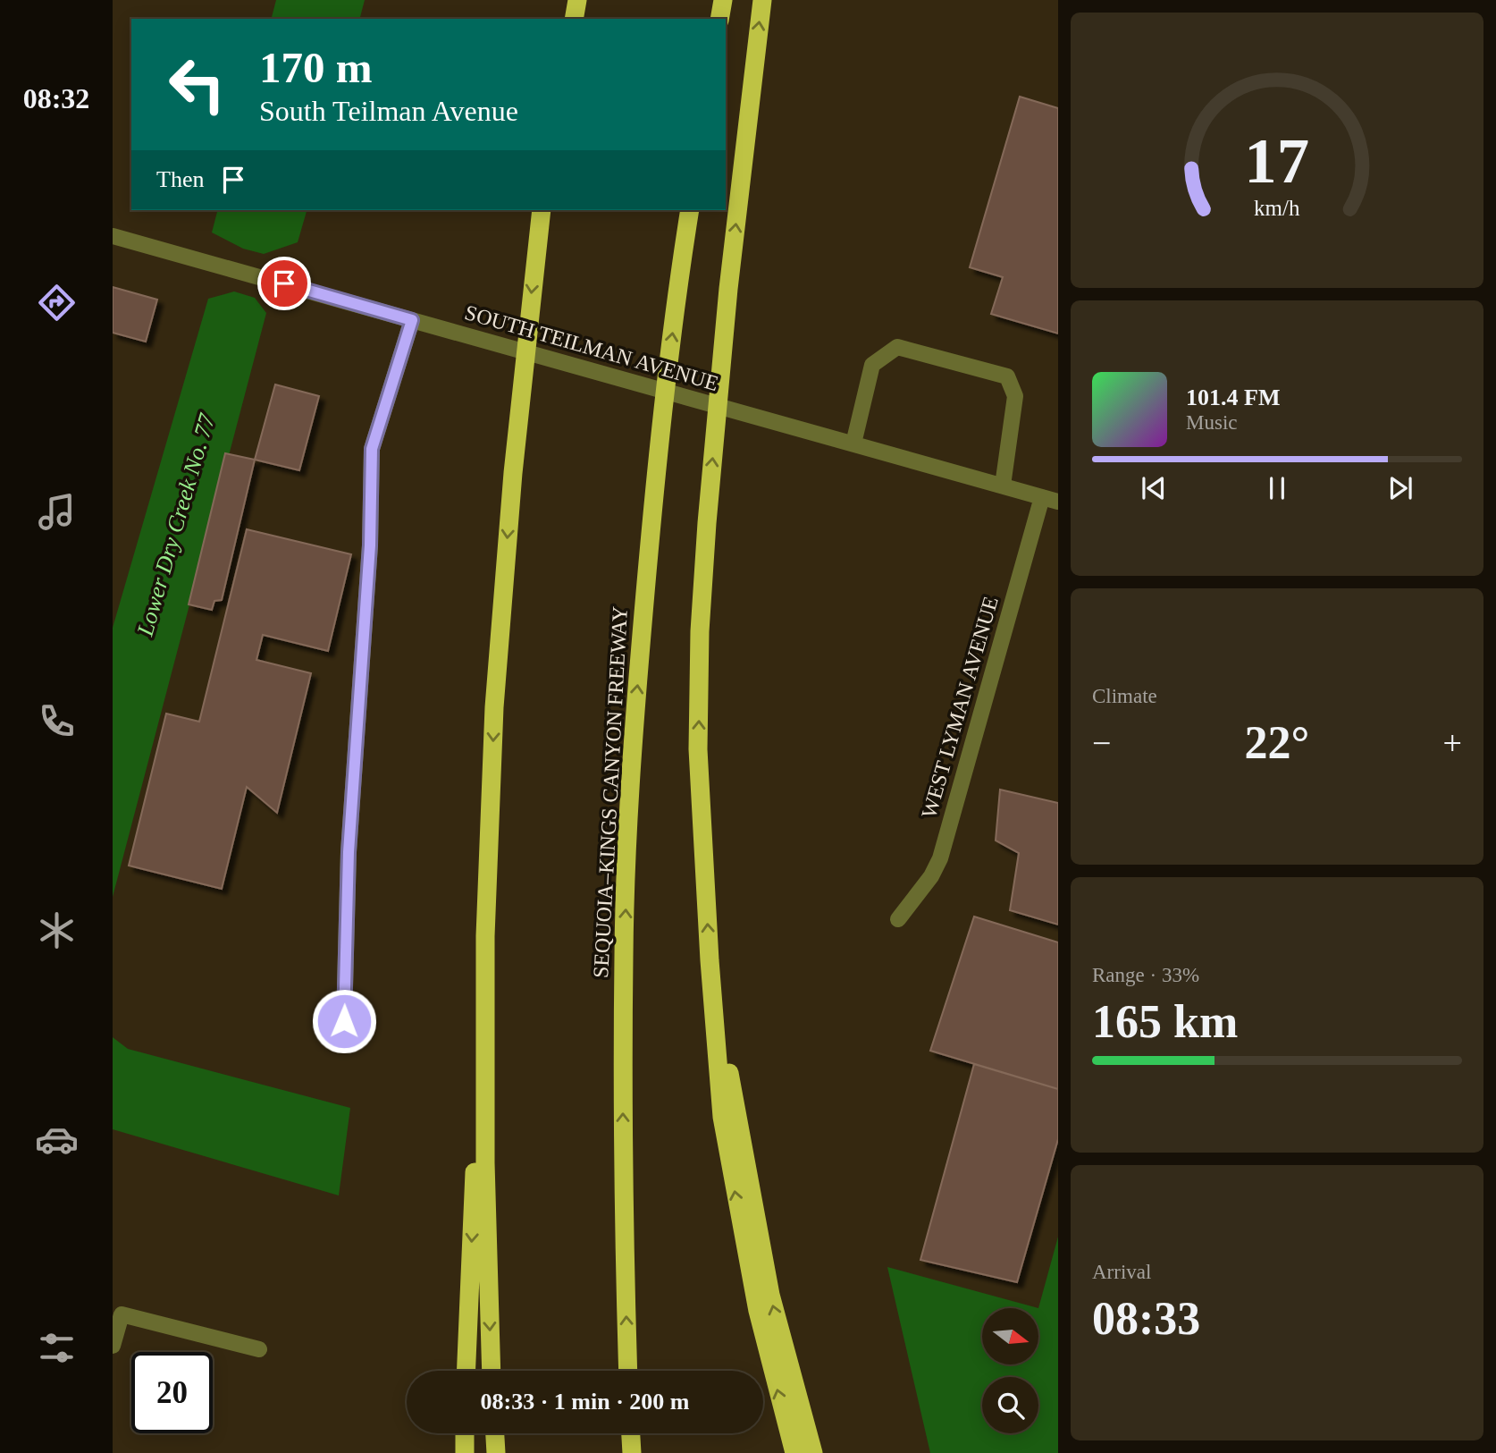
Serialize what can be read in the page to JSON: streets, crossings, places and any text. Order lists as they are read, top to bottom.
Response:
{
  "streets": {
    "highway": ["SEQUOIA–KINGS CANYON FREEWAY"],
    "street": ["SOUTH TEILMAN AVENUE", "WEST LYMAN AVENUE"]
  },
  "crossings": [
    ["SOUTH TEILMAN AVENUE", "WEST LYMAN AVENUE"]
  ],
  "water": ["Lower Dry Creek No. 77"],
  "north": "right",
  "page": {
    "tabs": "08:32",
    "turn": ["170 m", "South Teilman Avenue"],
    "then": "Then",
    "song": ["101.4 FM", "Music"],
    "tile": [
      "Climate",
      ["Range · 33%", "165 km"],
      ["Arrival", "08:33"]
    ],
    "heat": ["−", "22°", "+"],
    "limit": "20",
    "trip": "08:33 · 1 min · 200 m",
    "gauge": ["17", "km/h"]
  }
}
